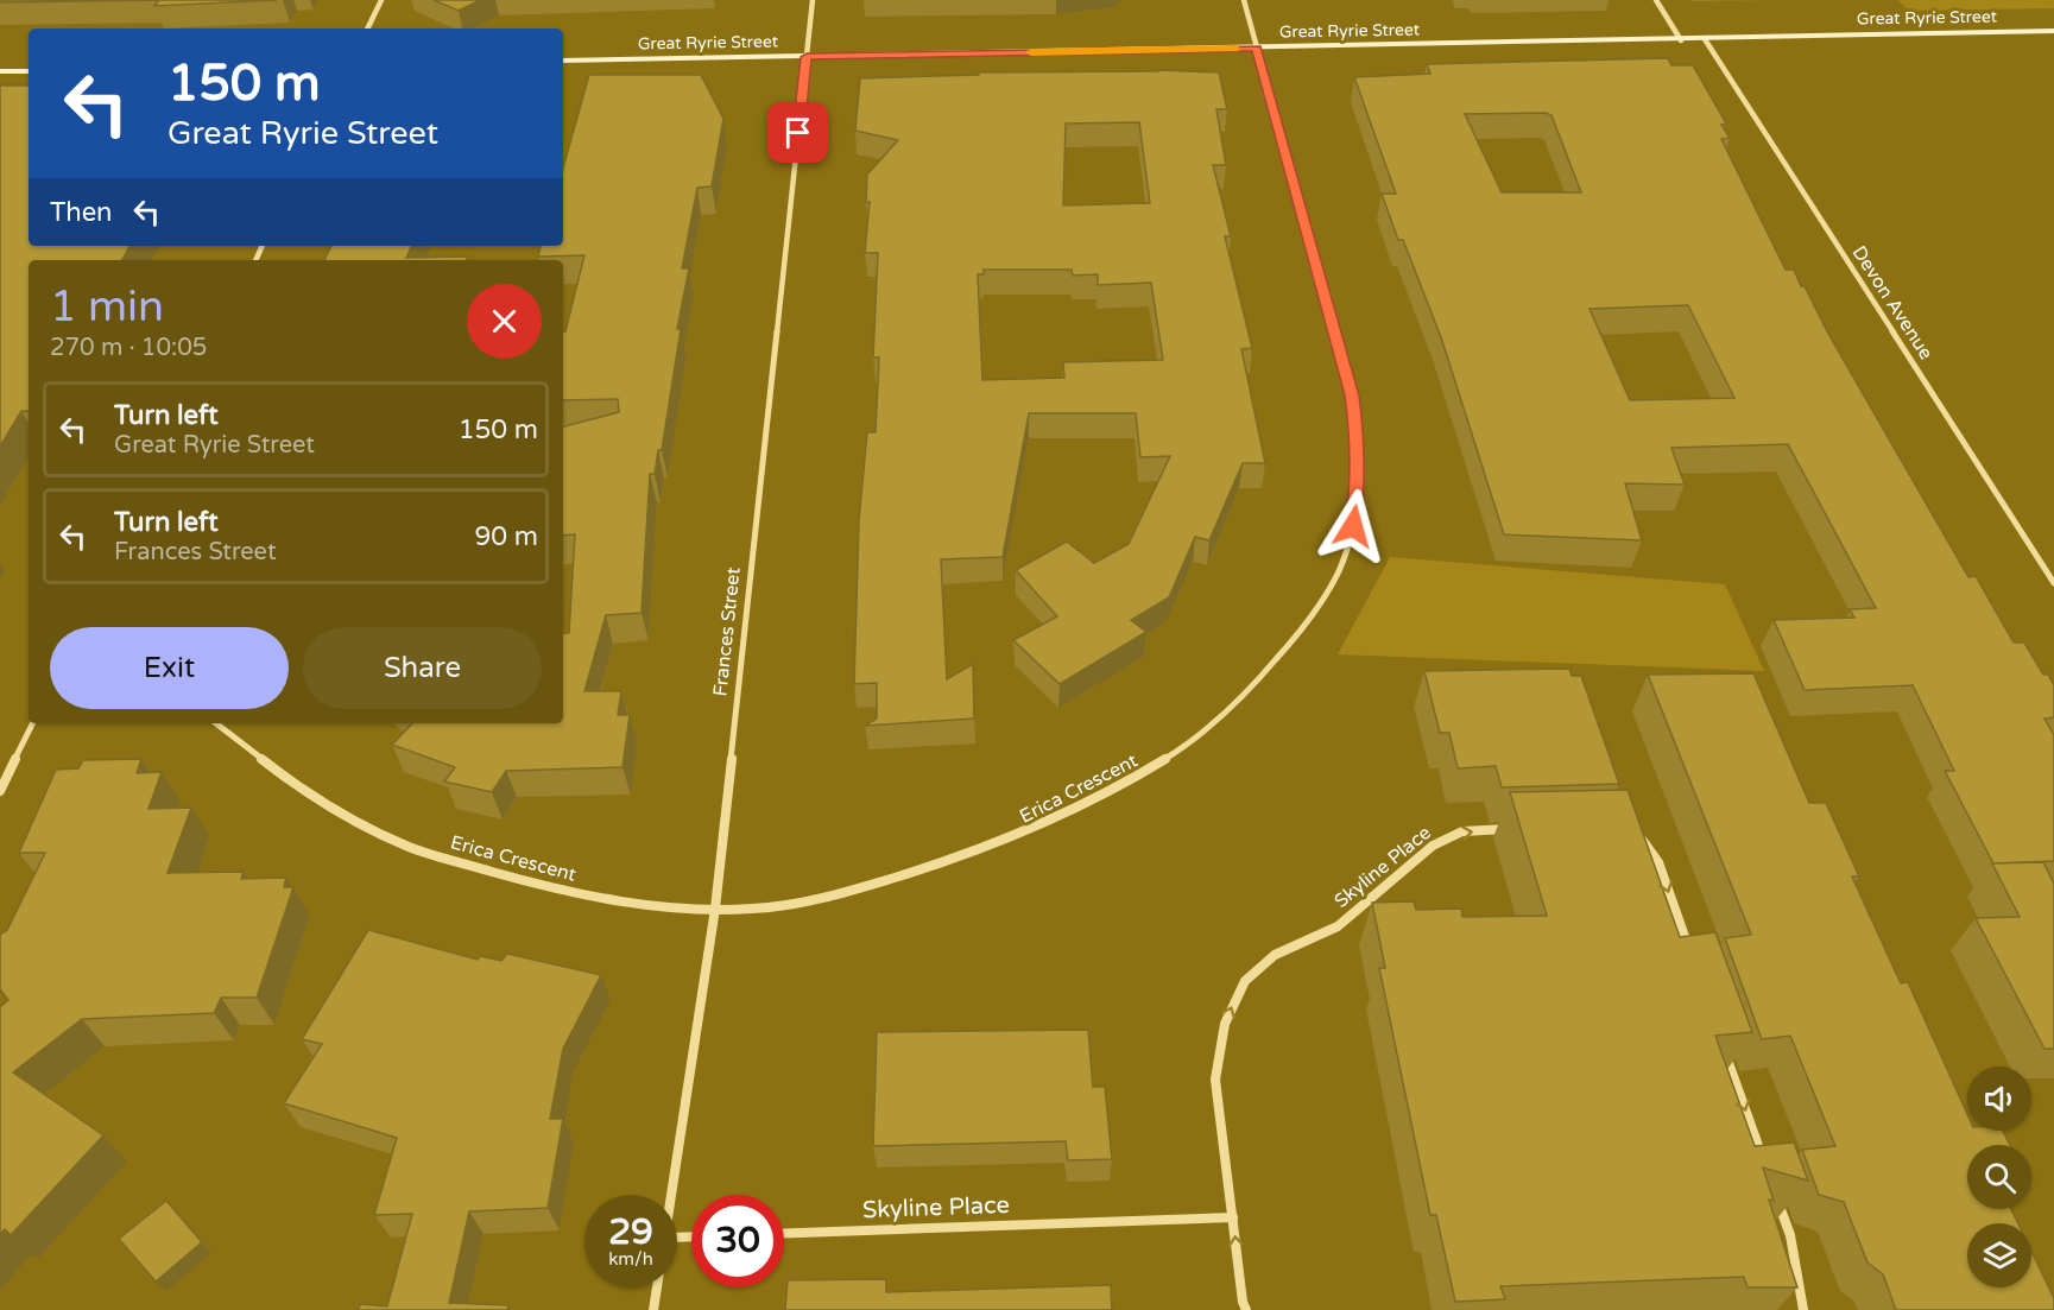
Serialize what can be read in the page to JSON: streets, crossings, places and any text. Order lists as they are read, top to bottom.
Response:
{
  "streets": {
    "main road": ["Great Ryrie Street"],
    "street": [
      "Devon Avenue",
      "Frances Street",
      "Erica Crescent",
      "Skyline Place"
    ]
  },
  "crossings": [
    ["Great Ryrie Street", "Devon Avenue"],
    ["Great Ryrie Street", "Frances Street"],
    ["Great Ryrie Street", "Erica Crescent"],
    ["Frances Street", "Erica Crescent"]
  ],
  "one_way": ["Skyline Place"],
  "page": {
    "turn": ["150 m", "Great Ryrie Street"],
    "then": "Then",
    "heading": ["1 min", "270 m · 10:05"],
    "list": [
      {
        "name": "Turn left",
        "note": "Great Ryrie Street",
        "value": "150 m"
      },
      {
        "name": "Turn left",
        "note": "Frances Street",
        "value": "90 m"
      }
    ],
    "buttons": ["Exit", "Share"],
    "speed": "29 km/h",
    "limit": "30"
  }
}
